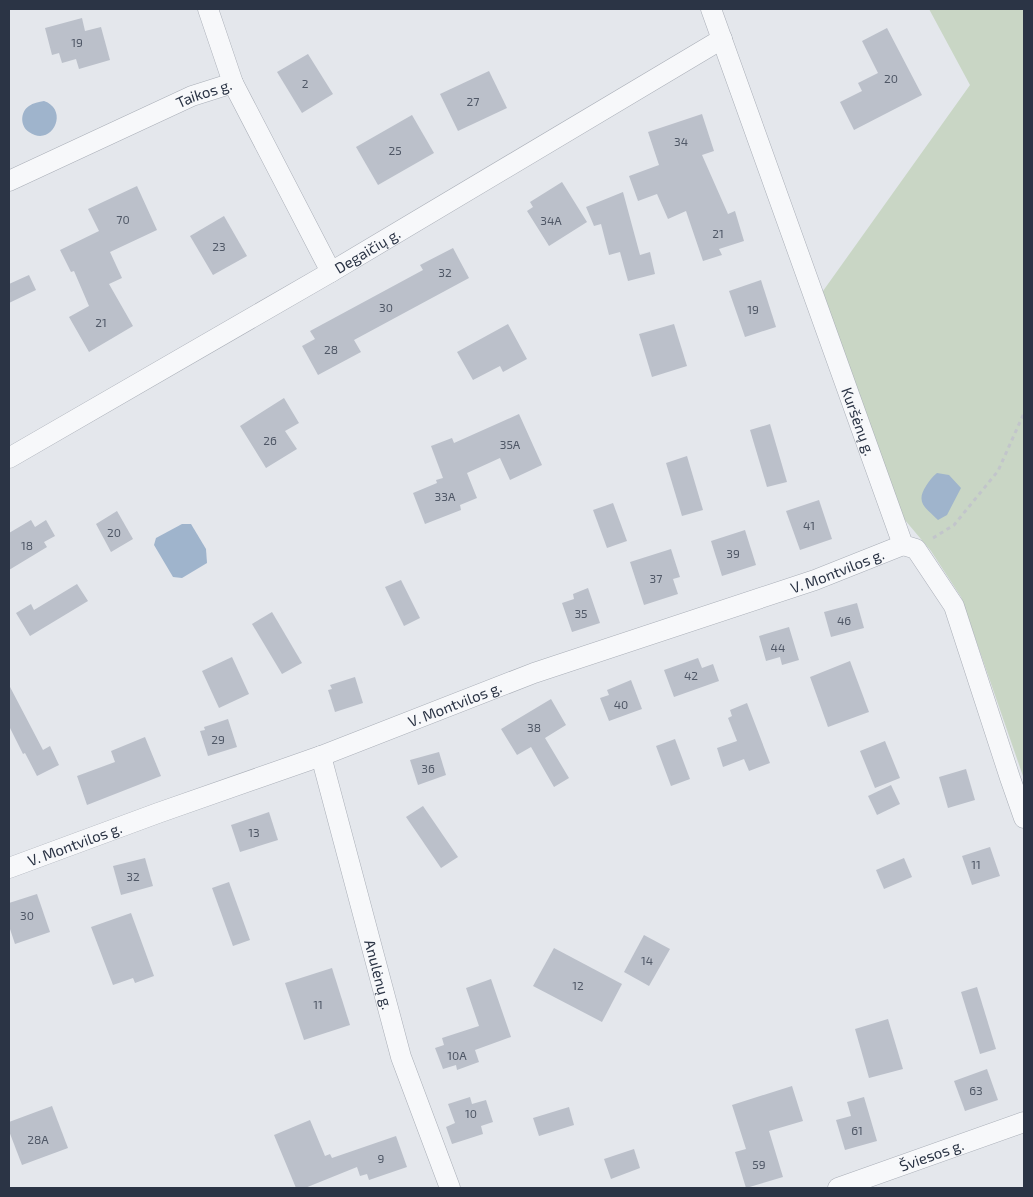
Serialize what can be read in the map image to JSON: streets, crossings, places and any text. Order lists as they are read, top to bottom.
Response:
{
  "streets": {
    "street": [
      "Taikos g.",
      "Degaičių g.",
      "Kuršėnų g.",
      "V. Montvilos g.",
      "Anulėnų g.",
      "Šviesos g."
    ]
  },
  "crossings": [
    ["Taikos g.", "Degaičių g."],
    ["Degaičių g.", "Kuršėnų g."],
    ["Kuršėnų g.", "V. Montvilos g."],
    ["V. Montvilos g.", "Anulėnų g."]
  ],
  "house_numbers": [
    "19",
    "20",
    "2",
    "27",
    "34",
    "25",
    "70",
    "34A",
    "21",
    "23",
    "32",
    "30",
    "19",
    "21",
    "28",
    "26",
    "35A",
    "33A",
    "41",
    "20",
    "18",
    "39",
    "37",
    "35",
    "46",
    "44",
    "42",
    "40",
    "38",
    "29",
    "36",
    "13",
    "11",
    "32",
    "30",
    "14",
    "12",
    "11",
    "10A",
    "63",
    "10",
    "61",
    "28A",
    "9",
    "59"
  ]
}
